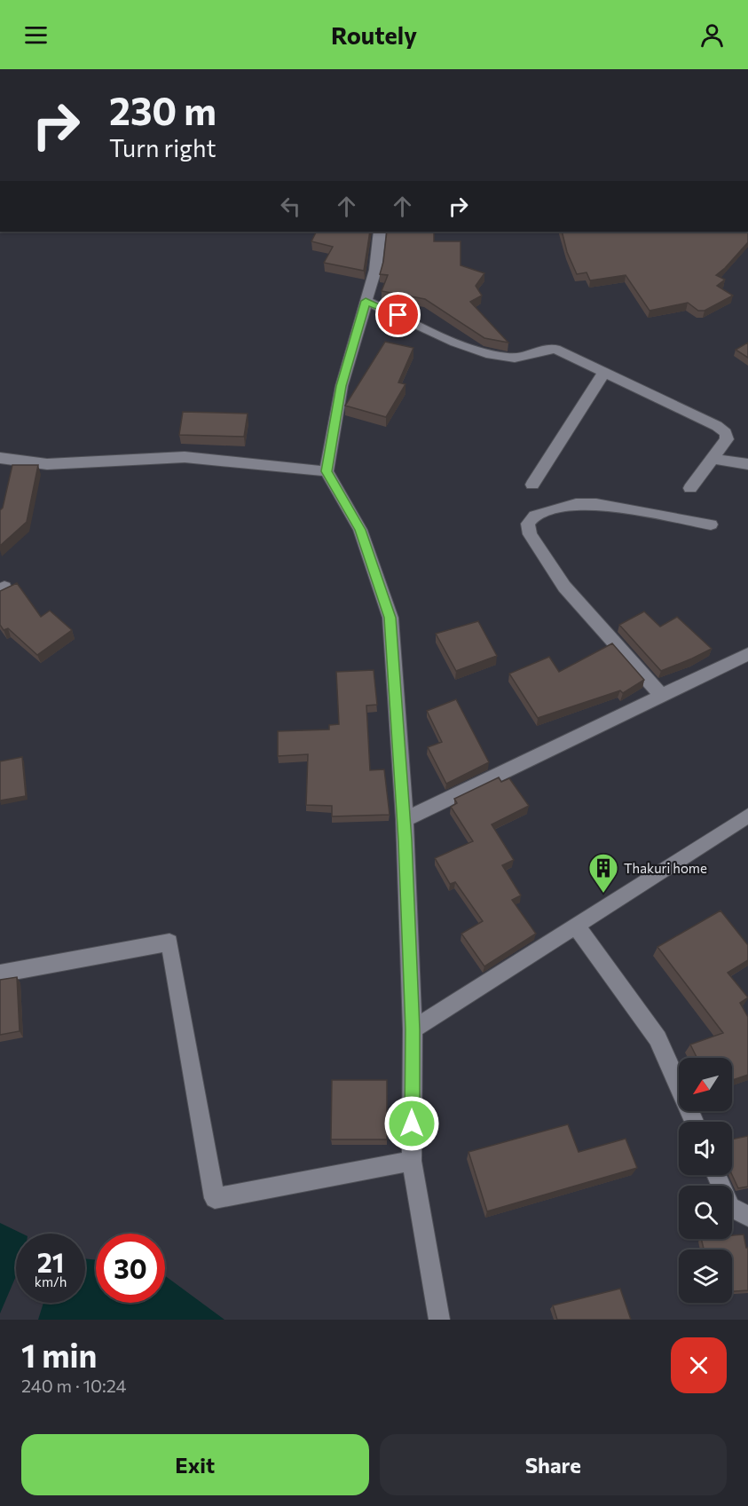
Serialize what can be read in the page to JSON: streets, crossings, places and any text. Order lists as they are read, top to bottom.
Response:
{
  "places": {
    "building": ["Thakuri home"]
  },
  "north": "bottom left",
  "page": {
    "header": "Routely",
    "turn": ["230 m", "Turn right"],
    "speed": "21 km/h",
    "limit": "30",
    "heading": ["1 min", "240 m · 10:24"],
    "buttons": ["Exit", "Share"]
  }
}
